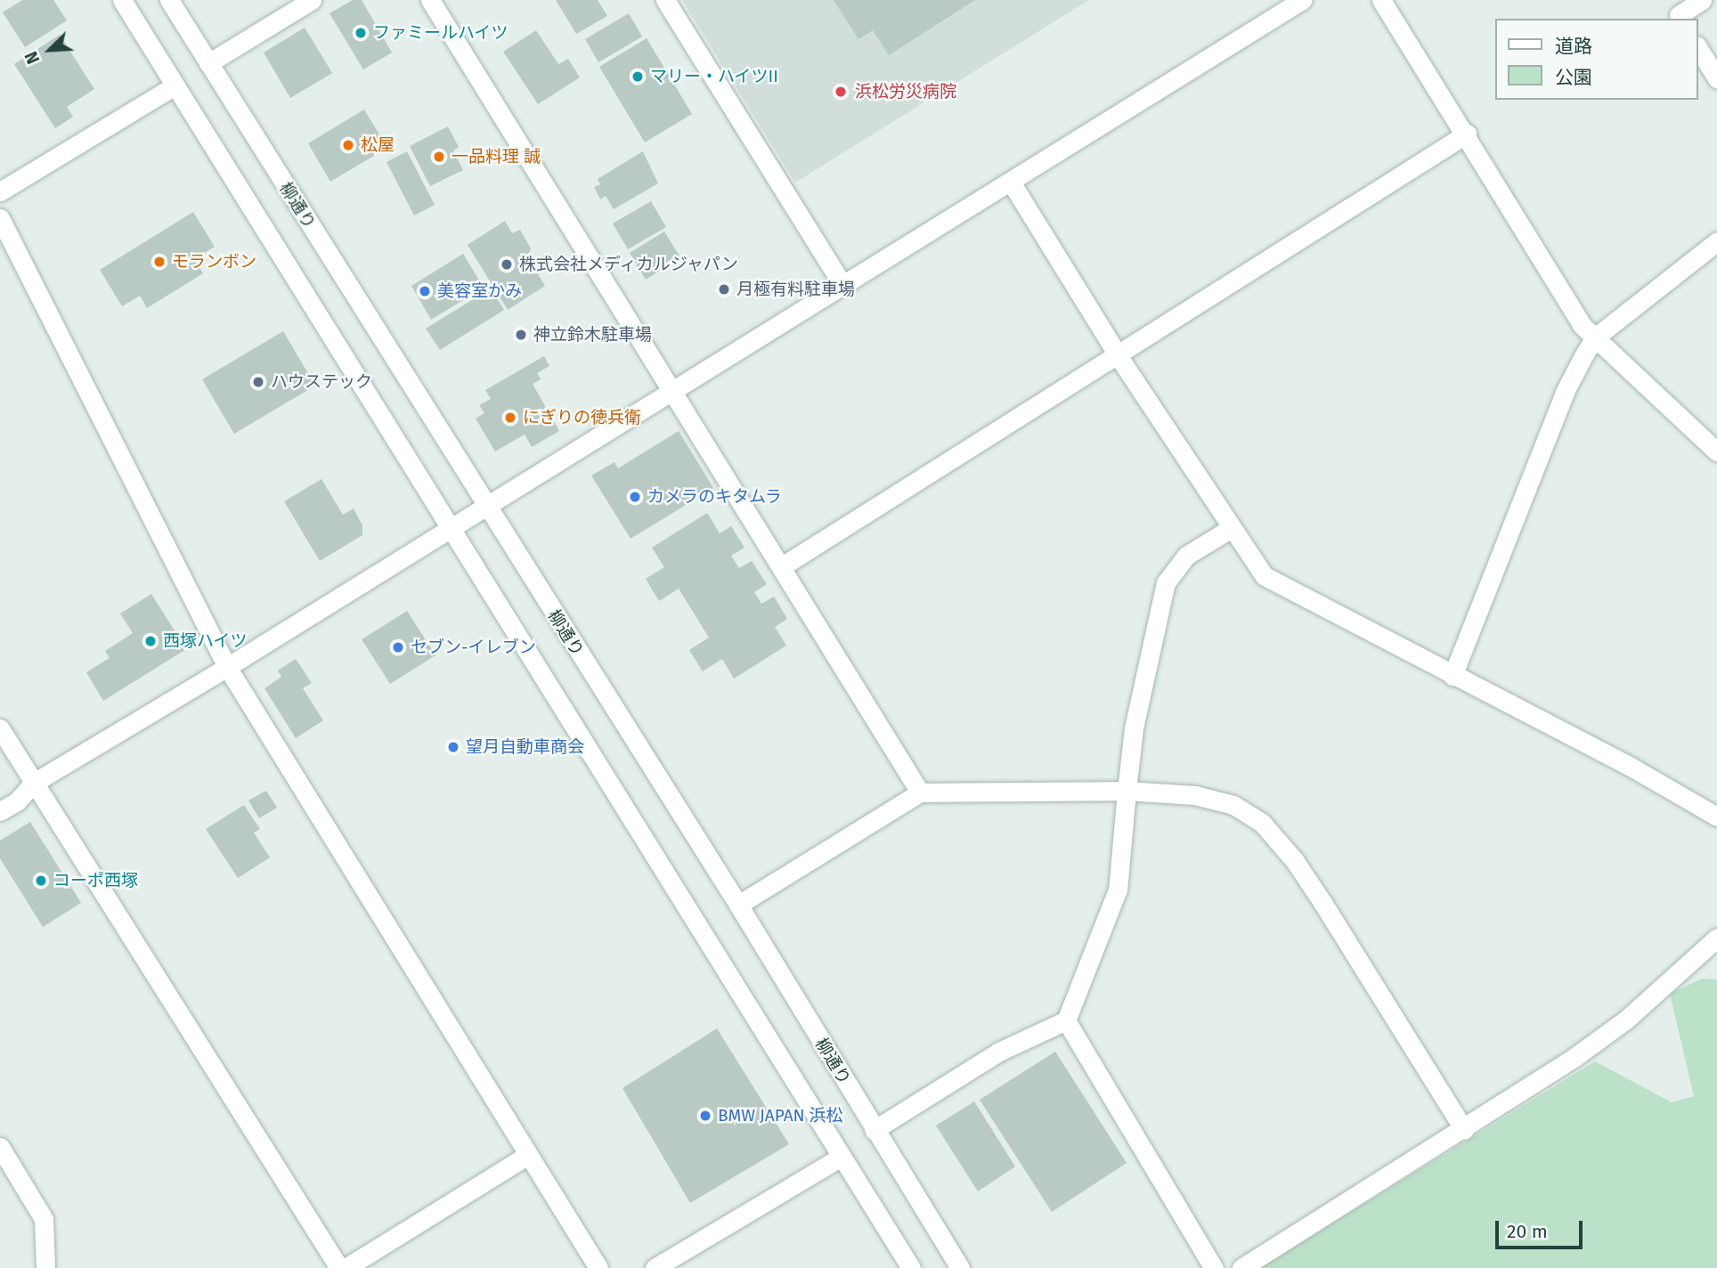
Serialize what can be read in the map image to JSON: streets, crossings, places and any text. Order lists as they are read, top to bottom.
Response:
{
  "streets": {
    "street": ["柳通り"]
  },
  "places": [
    "ファミールハイツ",
    "マリー・ハイツII",
    "浜松労災病院",
    "松屋",
    "一品料理 誠",
    "モランボン",
    "株式会社メディカルジャパン",
    "月極有料駐車場",
    "美容室かみ",
    "神立鈴木駐車場",
    "ハウステック",
    "にぎりの徳兵衛",
    "カメラのキタムラ",
    "西塚ハイツ",
    "セブン-イレブン",
    "望月自動車商会",
    "コーポ西塚",
    "BMW JAPAN 浜松"
  ],
  "legend": ["道路", "公園"],
  "scale_bar": "20 m",
  "north": "bottom left"
}
